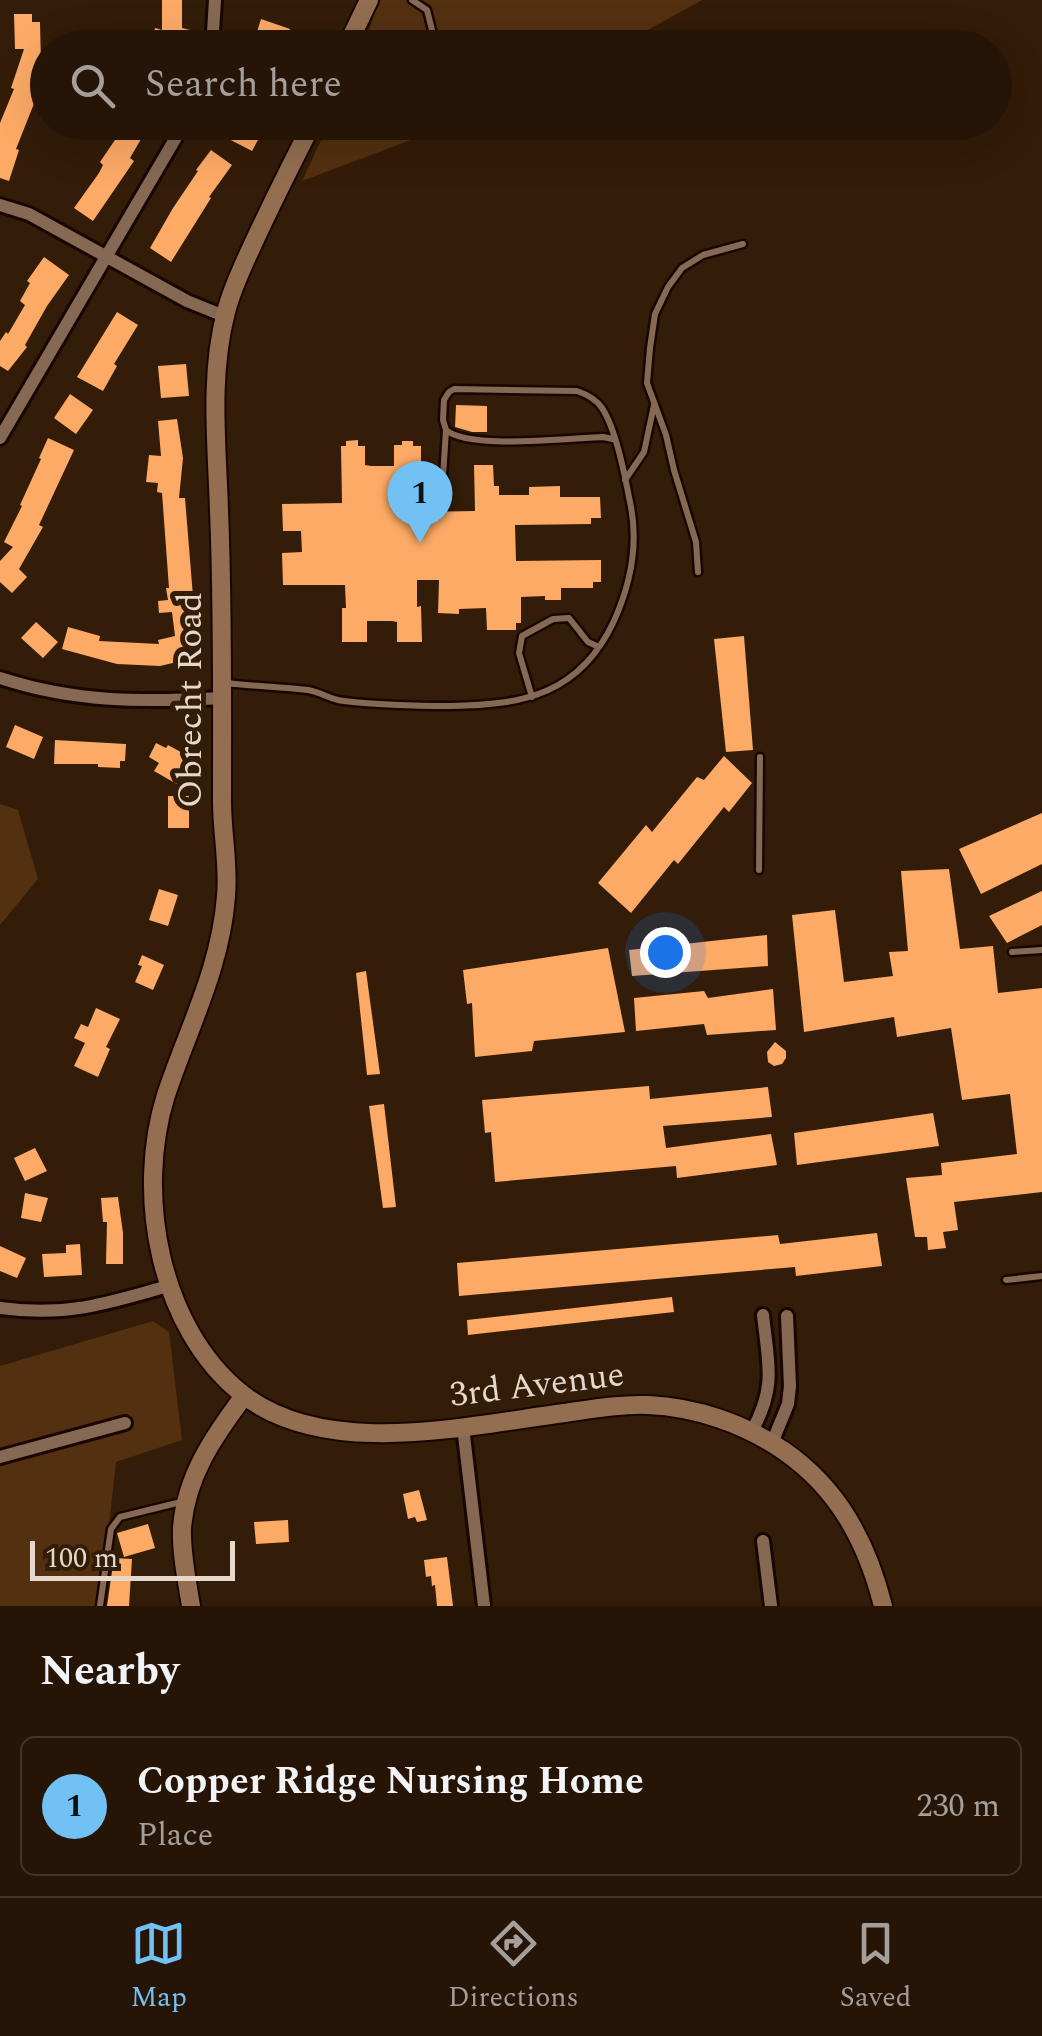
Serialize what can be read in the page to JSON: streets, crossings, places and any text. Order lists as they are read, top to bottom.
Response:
{
  "streets": {
    "street": ["Obrecht Road", "3rd Avenue"]
  },
  "crossings": [
    ["Obrecht Road", "3rd Avenue"]
  ],
  "scale_bar": "100 m",
  "page": {
    "search": "Search here",
    "pins": "1",
    "scale": "100 m",
    "heading": "Nearby",
    "list": [
      {
        "mark": "1",
        "name": "Copper Ridge Nursing Home",
        "note": "Place",
        "value": "230 m"
      }
    ],
    "nav": ["Map", "Directions", "Saved"]
  }
}
